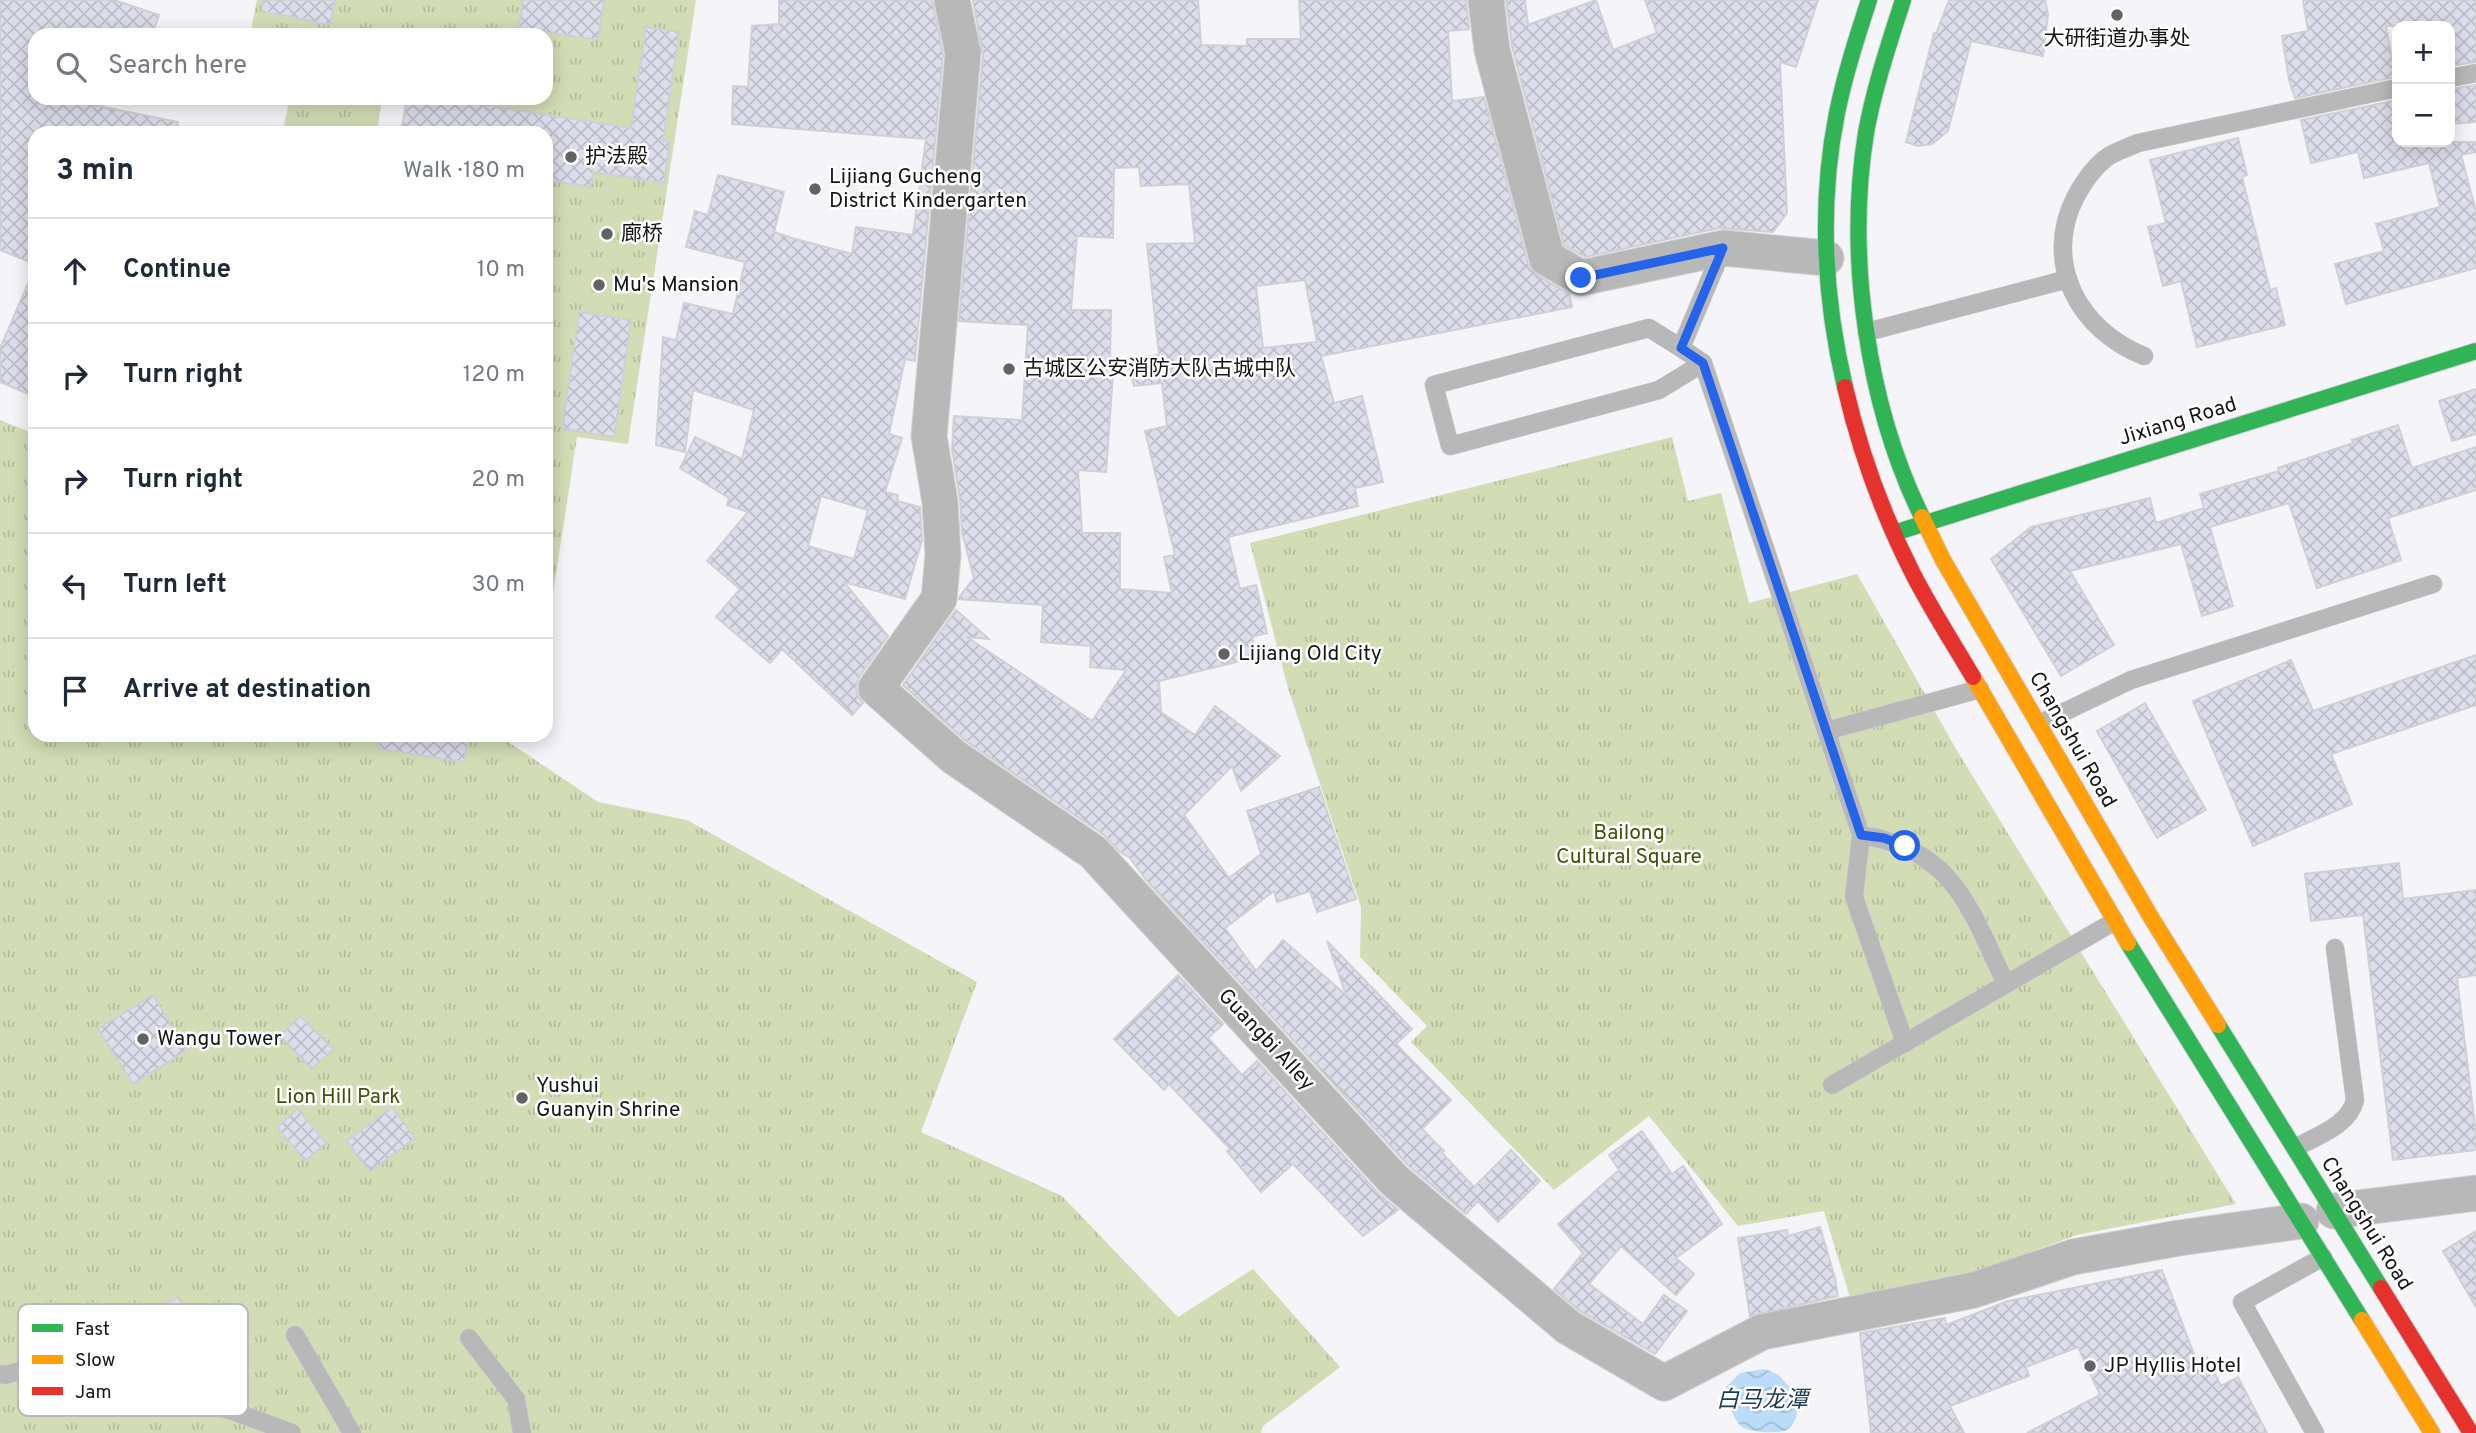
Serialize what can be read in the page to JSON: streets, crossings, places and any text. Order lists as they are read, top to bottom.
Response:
{
  "streets": {
    "main road": ["Jixiang Road", "Changshui Road"],
    "street": ["Guangbi Alley"]
  },
  "crossings": [
    ["Jixiang Road", "Changshui Road"]
  ],
  "water": ["白马龙潭"],
  "parks": ["Bailong Cultural Square", "Lion Hill Park"],
  "places": [
    "大研街道办事处",
    "护法殿",
    "Lijiang Gucheng District Kindergarten",
    "廊桥",
    "Mu's Mansion",
    "古城区公安消防大队古城中队",
    "Lijiang Old City",
    "Wangu Tower",
    "Yushui Guanyin Shrine",
    "JP Hyllis Hotel"
  ],
  "legend": ["Fast", "Slow", "Jam"],
  "page": {
    "map_buttons": ["+", "−"],
    "search": "Search here",
    "heading": ["3 min", "Walk · 180 m"],
    "list": [
      ["Continue", "10 m"],
      ["Turn right", "120 m"],
      ["Turn right", "20 m"],
      ["Turn left", "30 m"],
      "Arrive at destination"
    ]
  }
}
